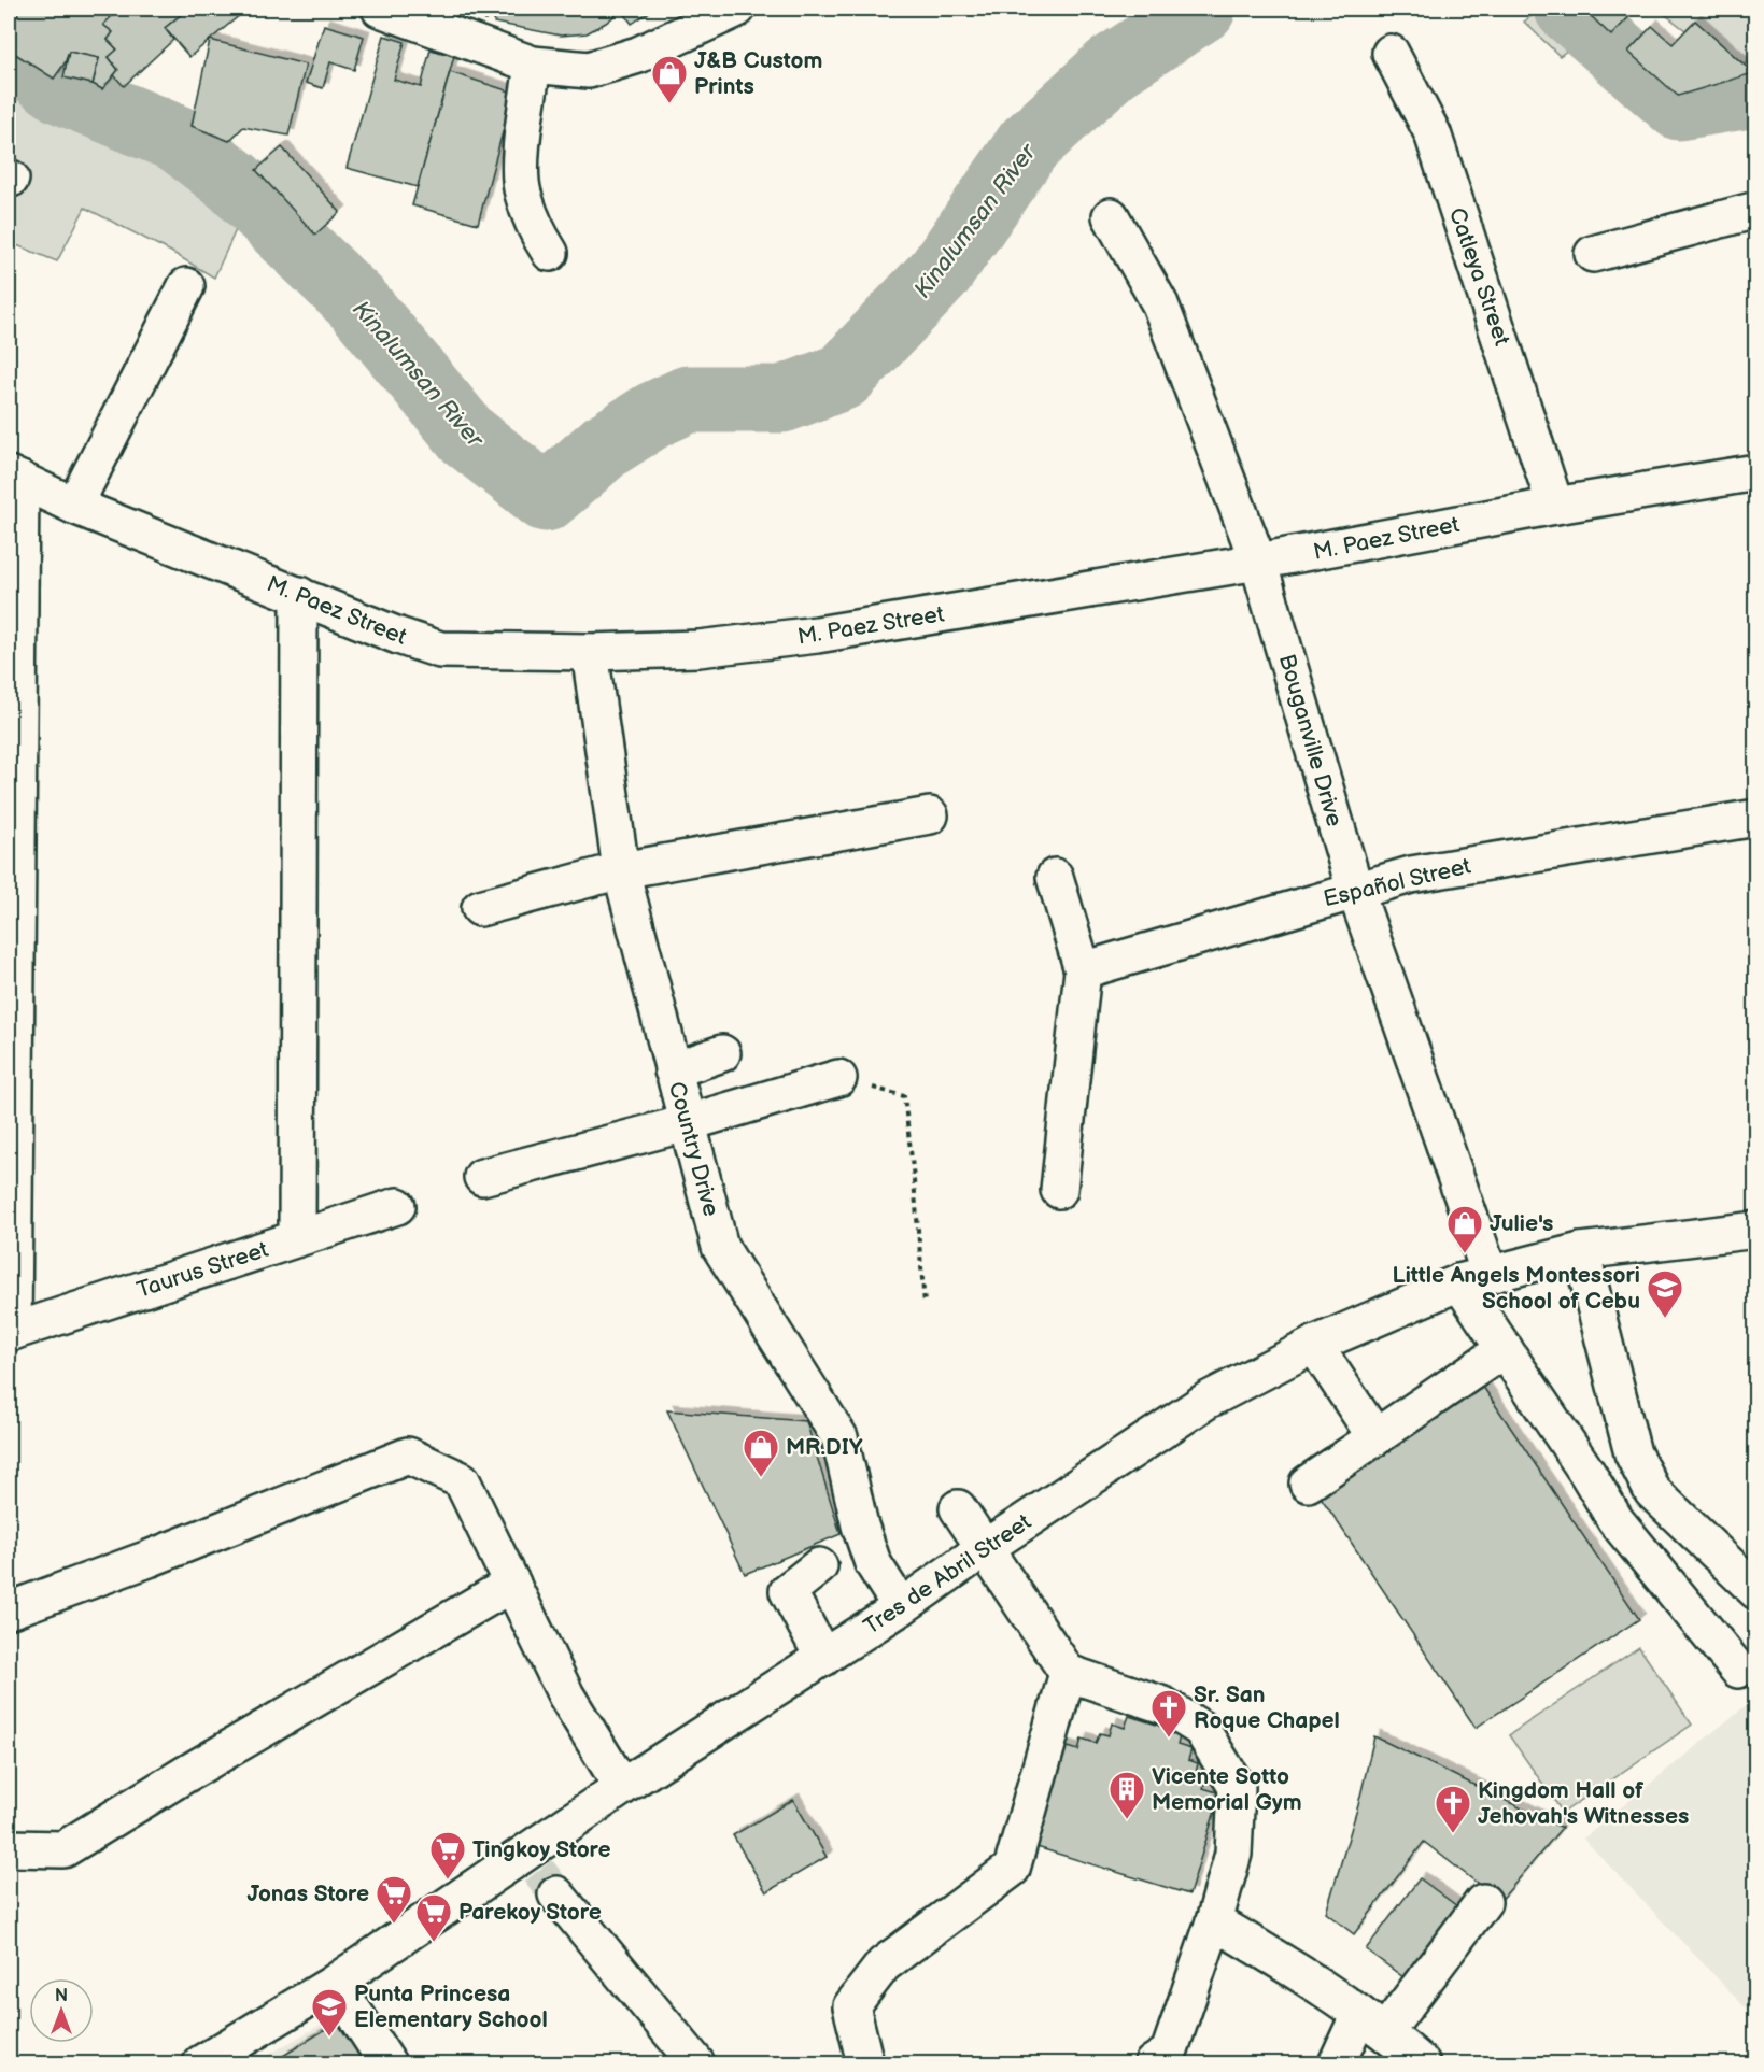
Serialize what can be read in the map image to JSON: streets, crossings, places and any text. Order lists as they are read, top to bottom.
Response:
{
  "streets": {
    "street": [
      "Catleya Street",
      "M. Paez Street",
      "Bouganville Drive",
      "Español Street",
      "Country Drive",
      "Taurus Street",
      "Tres de Abril Street"
    ]
  },
  "crossings": [
    ["Catleya Street", "M. Paez Street"],
    ["M. Paez Street", "Bouganville Drive"],
    ["M. Paez Street", "Country Drive"],
    ["Bouganville Drive", "Español Street"],
    ["Bouganville Drive", "Tres de Abril Street"],
    ["Country Drive", "Tres de Abril Street"]
  ],
  "water": ["Kinalumsan River"],
  "places": {
    "shop": ["J&B Custom Prints", "Julie's", "MR.DIY"],
    "school or university": ["Little Angels Montessori School of Cebu", "Punta Princesa Elementary School"],
    "church": ["Sr. San Roque Chapel", "Kingdom Hall of Jehovah's Witnesses"],
    "building": ["Vicente Sotto Memorial Gym"],
    "supermarket": ["Tingkoy Store", "Jonas Store", "Parekoy Store"]
  },
  "north": "top"
}
